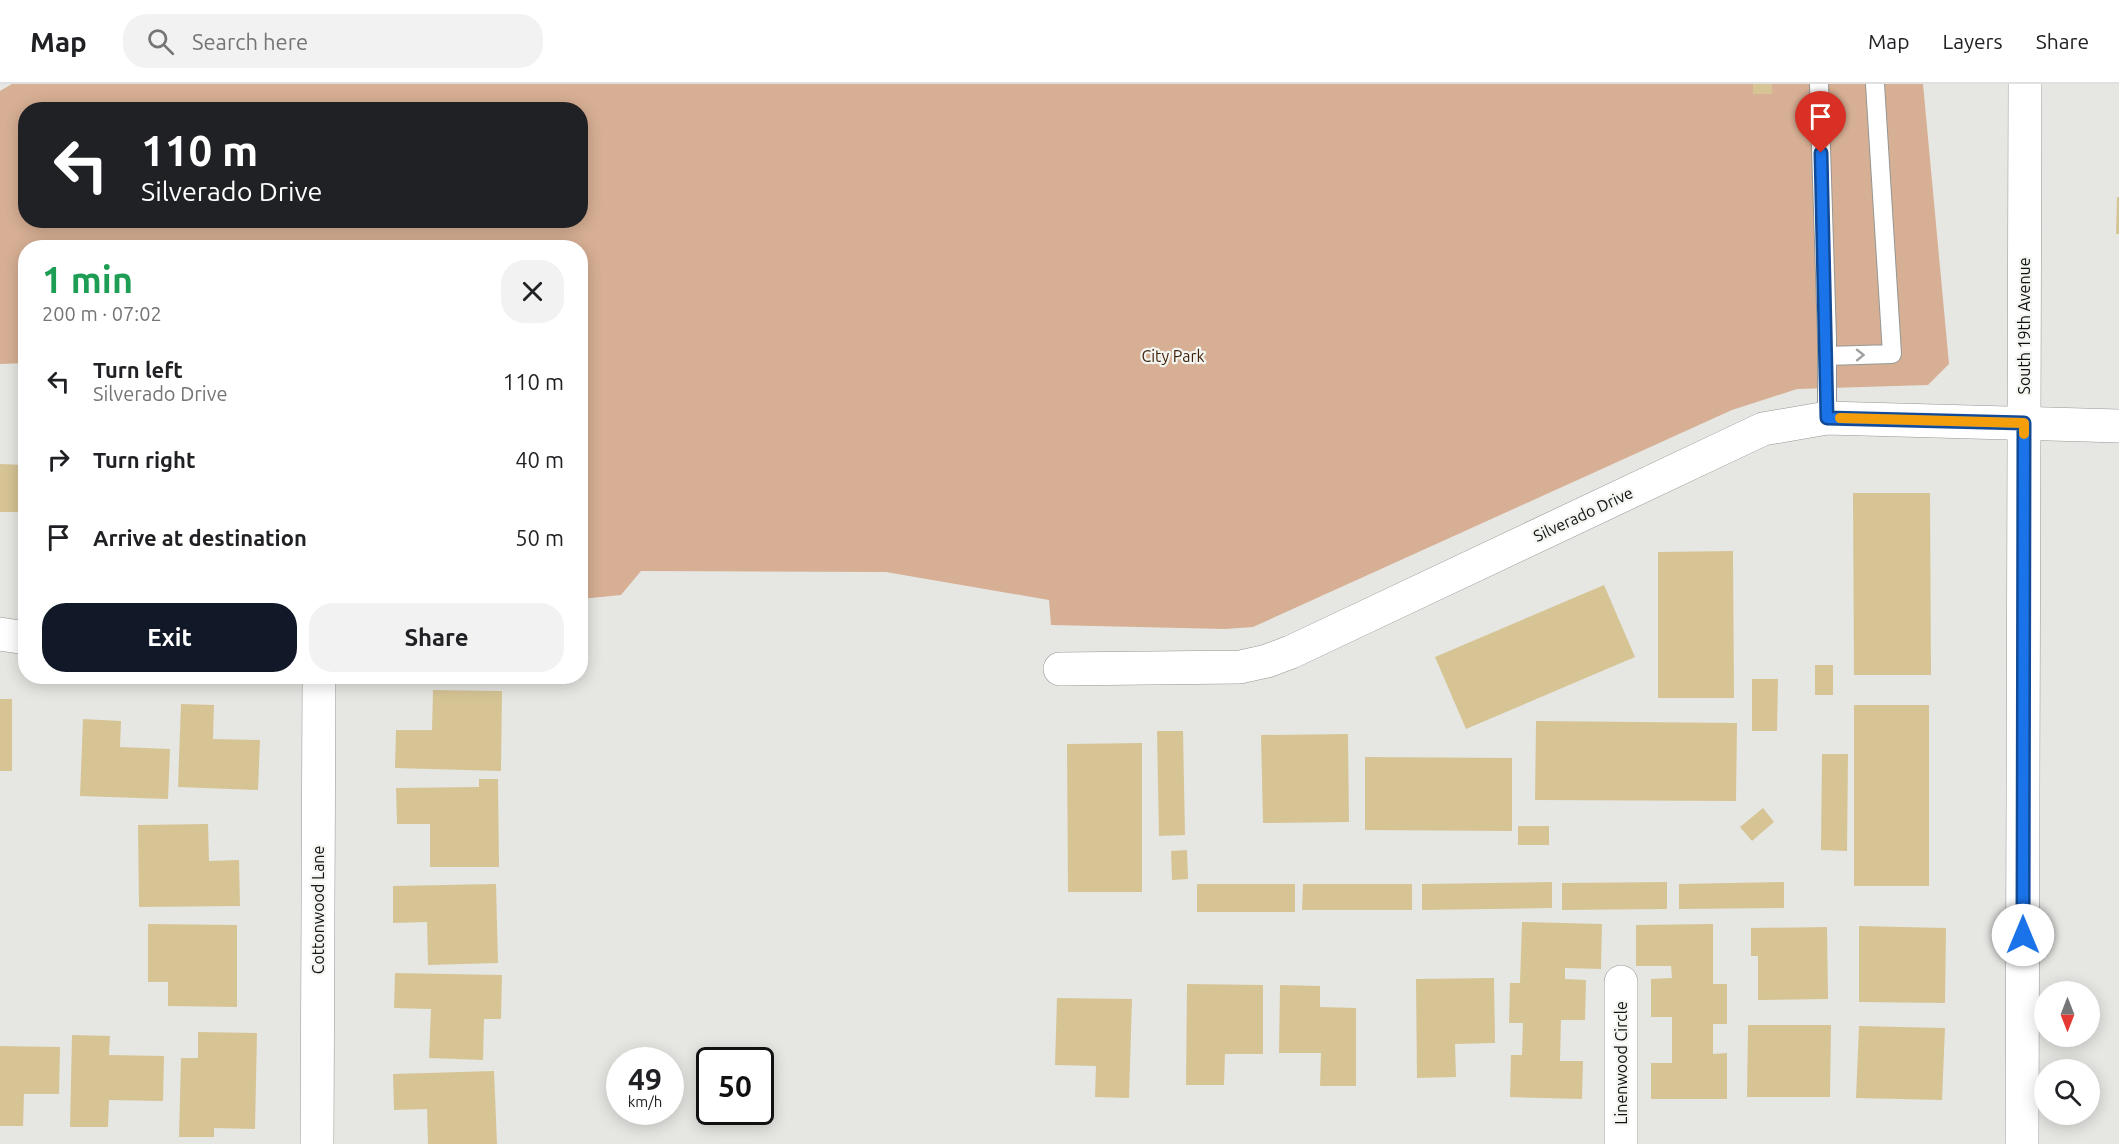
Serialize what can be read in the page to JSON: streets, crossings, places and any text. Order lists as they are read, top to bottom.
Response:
{
  "streets": {
    "street": [
      "South 19th Avenue",
      "Silverado Drive",
      "Cottonwood Lane",
      "Linenwood Circle"
    ]
  },
  "crossings": [
    ["South 19th Avenue", "Silverado Drive"]
  ],
  "parks": ["City Park"],
  "north": "bottom",
  "page": {
    "header": "Map",
    "search": "Search here",
    "nav": ["Map", "Layers", "Share"],
    "turn": ["110 m", "Silverado Drive"],
    "heading": ["1 min", "200 m · 07:02"],
    "list": [
      {
        "name": "Turn left",
        "note": "Silverado Drive",
        "value": "110 m"
      },
      {
        "name": "Turn right",
        "value": "40 m"
      },
      {
        "name": "Arrive at destination",
        "value": "50 m"
      }
    ],
    "buttons": ["Exit", "Share"],
    "speed": "49 km/h",
    "limit": "50"
  }
}
